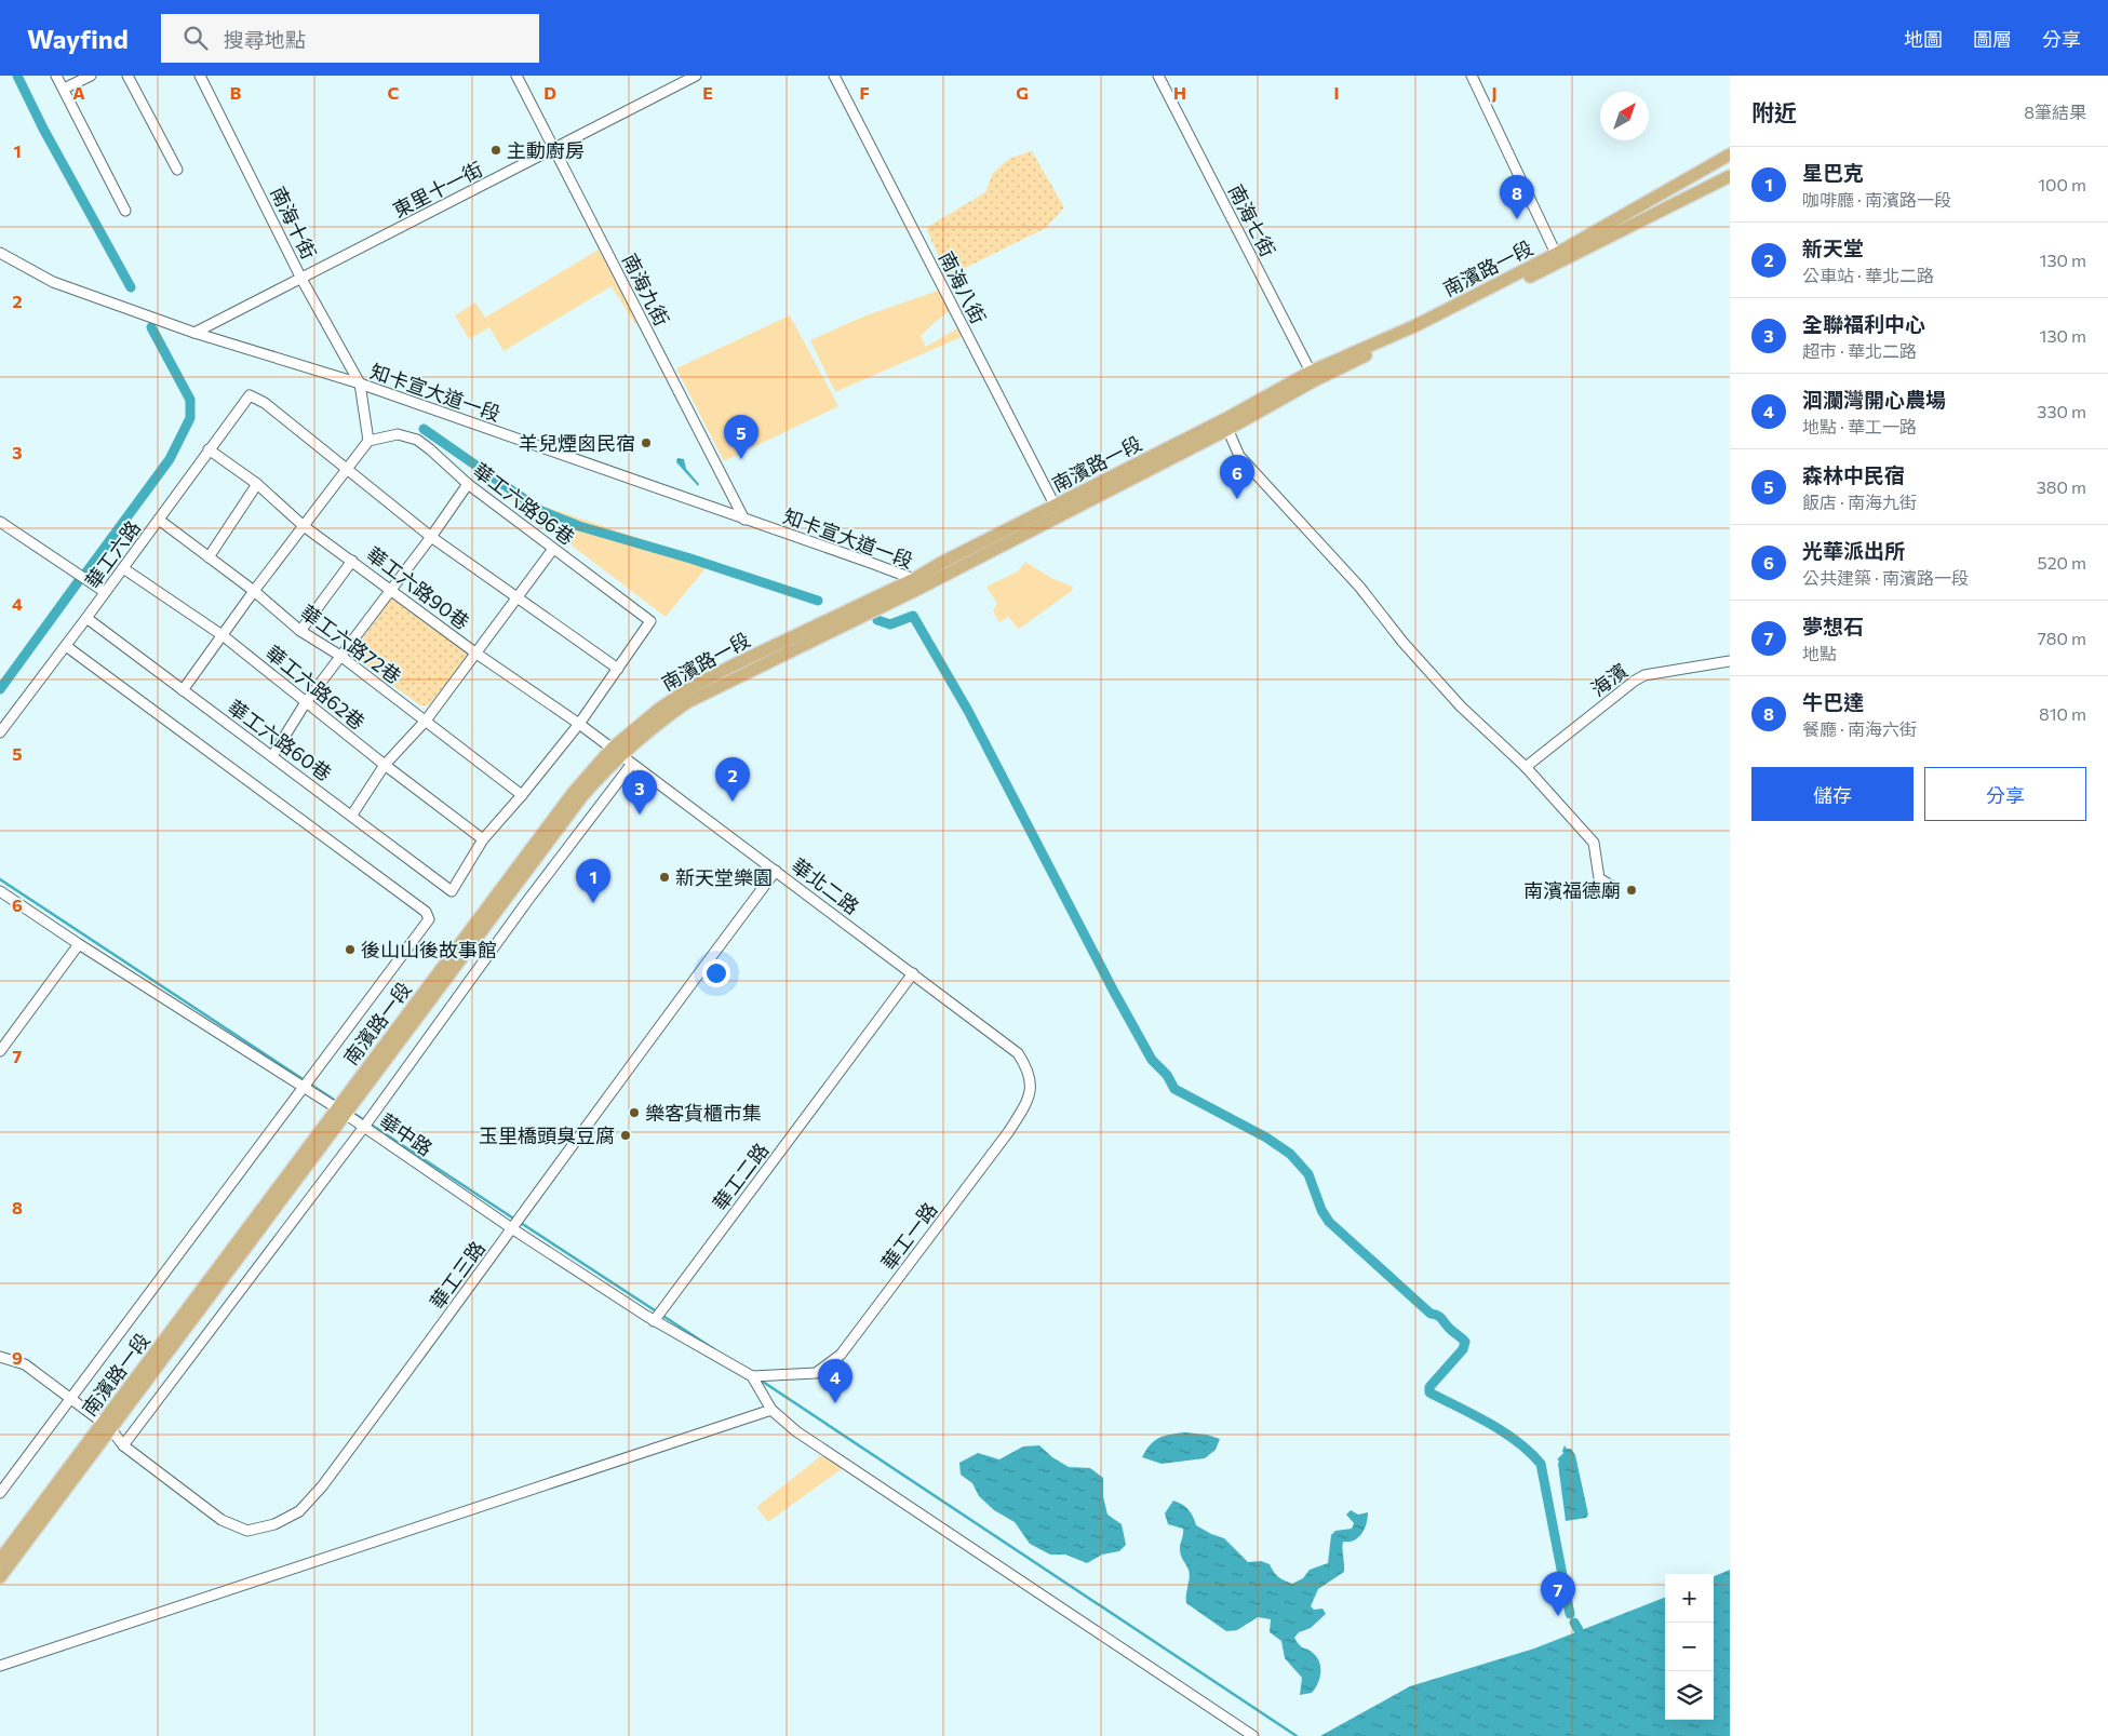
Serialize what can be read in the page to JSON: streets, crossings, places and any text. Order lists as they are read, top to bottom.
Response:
{
  "streets": {
    "main road": ["南濱路一段"],
    "street": [
      "東里十一街",
      "南海七街",
      "南海十街",
      "南海八街",
      "南海九街",
      "知卡宣大道一段",
      "華工六路96巷",
      "華工六路",
      "華工六路90巷",
      "華工六路72巷",
      "海濱",
      "華工六路62巷",
      "華工六路60巷",
      "華北二路",
      "華中路",
      "華工二路",
      "華工一路",
      "華工三路"
    ]
  },
  "crossings": [
    ["東里十一街", "南海十街"],
    ["東里十一街", "南海九街"],
    ["東里十一街", "知卡宣大道一段"],
    ["南海七街", "南濱路一段"],
    ["南海十街", "知卡宣大道一段"],
    ["南濱路一段", "南海八街"],
    ["南濱路一段", "知卡宣大道一段"],
    ["南濱路一段", "華工六路90巷"],
    ["南濱路一段", "華北二路"],
    ["南濱路一段", "華中路"],
    ["南濱路一段", "華工三路"],
    ["南海九街", "知卡宣大道一段"],
    ["華工六路", "華工六路90巷"],
    ["華工六路", "華工六路72巷"],
    ["華工六路", "華工六路62巷"],
    ["華工六路", "華工六路60巷"],
    ["華工六路90巷", "華北二路"],
    ["華工六路62巷", "華工六路60巷"],
    ["華北二路", "華工二路"],
    ["華北二路", "華工一路"],
    ["華北二路", "華工三路"],
    ["華中路", "華工二路"],
    ["華中路", "華工一路"],
    ["華中路", "華工三路"]
  ],
  "places": [
    "主動廚房",
    "羊兒煙囪民宿",
    "新天堂樂園",
    "南濱福德廟",
    "後山山後故事館",
    "樂客貨櫃市集",
    "玉里橋頭臭豆腐"
  ],
  "north": "top right",
  "page": {
    "header": "Wayfind",
    "search": "搜尋地點",
    "nav": ["地圖", "圖層", "分享"],
    "heading": ["附近", "8筆結果"],
    "list": [
      {
        "mark": "1",
        "name": "星巴克",
        "note": "咖啡廳 · 南濱路一段",
        "value": "100 m"
      },
      {
        "mark": "2",
        "name": "新天堂",
        "note": "公車站 · 華北二路",
        "value": "130 m"
      },
      {
        "mark": "3",
        "name": "全聯福利中心",
        "note": "超市 · 華北二路",
        "value": "130 m"
      },
      {
        "mark": "4",
        "name": "洄瀾灣開心農場",
        "note": "地點 · 華工一路",
        "value": "330 m"
      },
      {
        "mark": "5",
        "name": "森林中民宿",
        "note": "飯店 · 南海九街",
        "value": "380 m"
      },
      {
        "mark": "6",
        "name": "光華派出所",
        "note": "公共建築 · 南濱路一段",
        "value": "520 m"
      },
      {
        "mark": "7",
        "name": "夢想石",
        "note": "地點",
        "value": "780 m"
      },
      {
        "mark": "8",
        "name": "牛巴達",
        "note": "餐廳 · 南海六街",
        "value": "810 m"
      }
    ],
    "pins": [
      "8",
      "5",
      "6",
      "2",
      "3",
      "1",
      "4",
      "7"
    ],
    "buttons": ["儲存", "分享"],
    "map_buttons": ["+", "−"]
  },
  "grid": {
    "columns": [
      "A",
      "B",
      "C",
      "D",
      "E",
      "F",
      "G",
      "H",
      "I",
      "J"
    ],
    "rows": [
      "1",
      "2",
      "3",
      "4",
      "5",
      "6",
      "7",
      "8",
      "9"
    ]
  }
}
